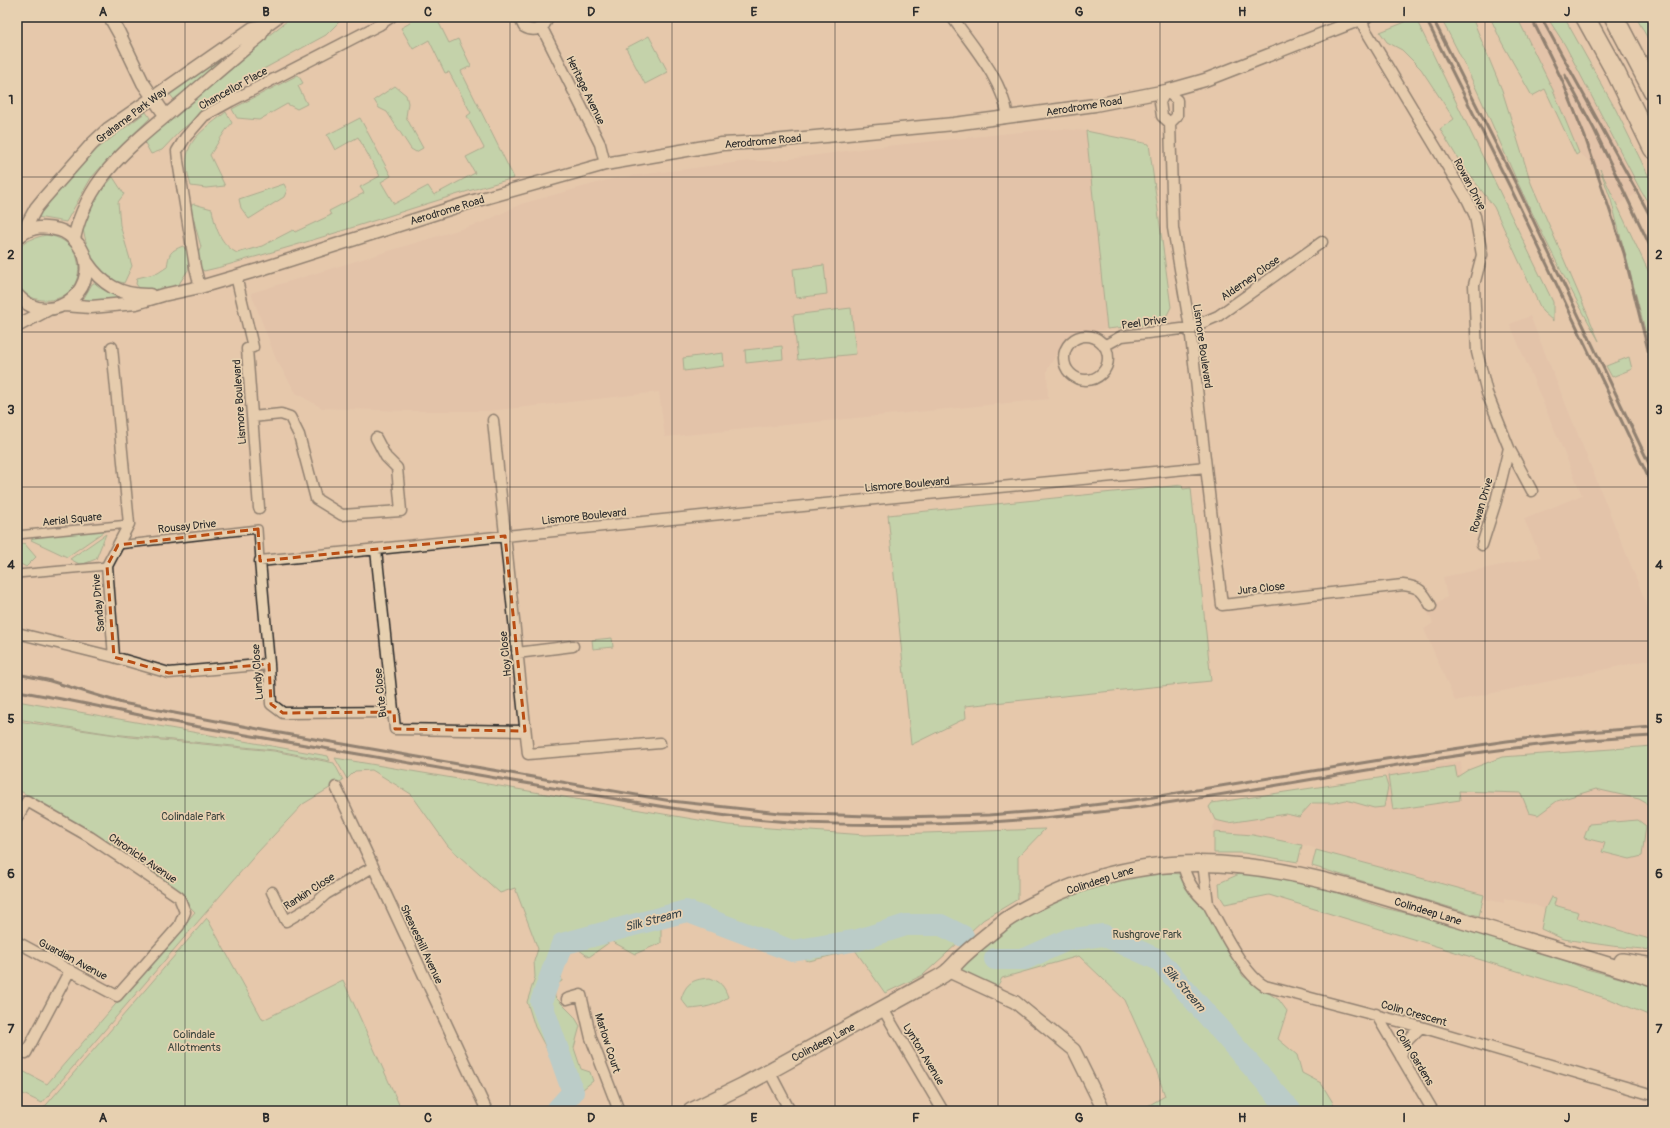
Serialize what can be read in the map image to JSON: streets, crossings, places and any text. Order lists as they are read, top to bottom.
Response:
{
  "streets": {
    "main road": ["Colindeep Lane"],
    "street": [
      "Chancellor Place",
      "Heritage Avenue",
      "Aerodrome Road",
      "Grahame Park Way",
      "Rowan Drive",
      "Alderney Close",
      "Peel Drive",
      "Lismore Boulevard",
      "Aerial Square",
      "Rousay Drive",
      "Jura Close",
      "Sanday Drive",
      "Hoy Close",
      "Lundy Close",
      "Bute Close",
      "Chronicle Avenue",
      "Rankin Close",
      "Sheaveshill Avenue",
      "Guardian Avenue",
      "Colin Crescent",
      "Marlow Court",
      "Lynton Avenue",
      "Colin Gardens"
    ]
  },
  "crossings": [
    ["Chancellor Place", "Aerodrome Road"],
    ["Heritage Avenue", "Aerodrome Road"],
    ["Aerodrome Road", "Grahame Park Way"],
    ["Aerodrome Road", "Rowan Drive"],
    ["Aerodrome Road", "Lismore Boulevard"],
    ["Alderney Close", "Peel Drive"],
    ["Alderney Close", "Lismore Boulevard"],
    ["Peel Drive", "Lismore Boulevard"],
    ["Lismore Boulevard", "Rousay Drive"],
    ["Lismore Boulevard", "Jura Close"],
    ["Lismore Boulevard", "Hoy Close"],
    ["Lismore Boulevard", "Lundy Close"],
    ["Lismore Boulevard", "Bute Close"],
    ["Aerial Square", "Sanday Drive"],
    ["Rousay Drive", "Sanday Drive"],
    ["Rousay Drive", "Lundy Close"],
    ["Hoy Close", "Bute Close"],
    ["Lundy Close", "Bute Close"],
    ["Chronicle Avenue", "Guardian Avenue"],
    ["Colindeep Lane", "Colin Crescent"],
    ["Colindeep Lane", "Lynton Avenue"],
    ["Rankin Close", "Sheaveshill Avenue"],
    ["Colin Crescent", "Colin Gardens"]
  ],
  "water": ["Silk Stream"],
  "parks": ["Colindale Park", "Rushgrove Park", "Colindale Allotments"],
  "grid": {
    "columns": [
      "A",
      "B",
      "C",
      "D",
      "E",
      "F",
      "G",
      "H",
      "I",
      "J"
    ],
    "rows": [
      "1",
      "2",
      "3",
      "4",
      "5",
      "6",
      "7"
    ]
  }
}
